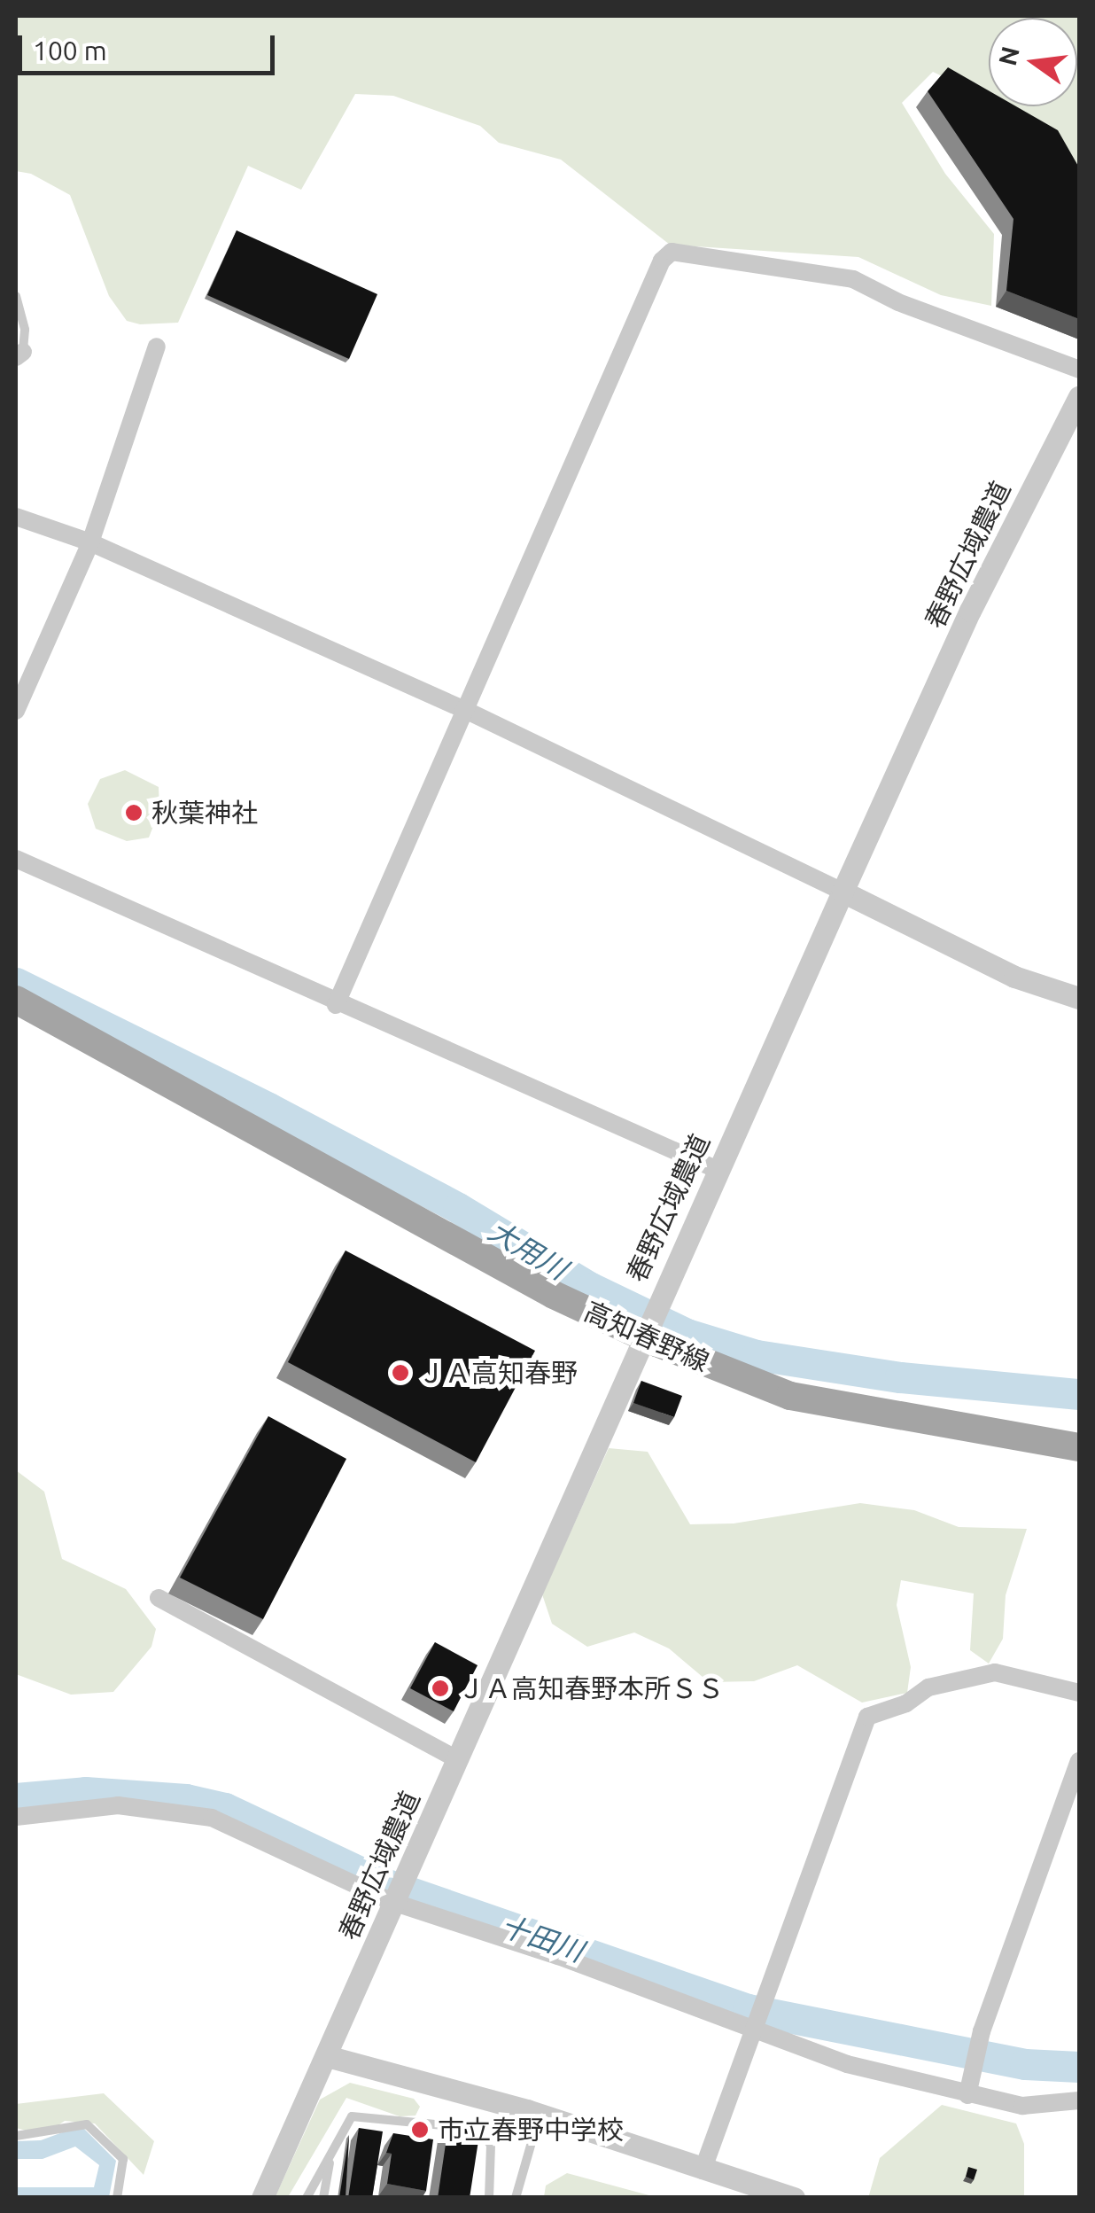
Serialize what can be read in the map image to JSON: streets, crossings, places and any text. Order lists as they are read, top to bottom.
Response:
{
  "streets": {
    "main road": ["高知春野線"],
    "street": ["春野広域農道"]
  },
  "crossings": [
    ["春野広域農道", "高知春野線"]
  ],
  "water": ["大用川", "十田川"],
  "places": [
    "秋葉神社",
    "ＪＡ高知春野",
    "ＪＡ高知春野本所ＳＳ",
    "市立春野中学校"
  ],
  "scale_bar": "100 m",
  "north": "left"
}
